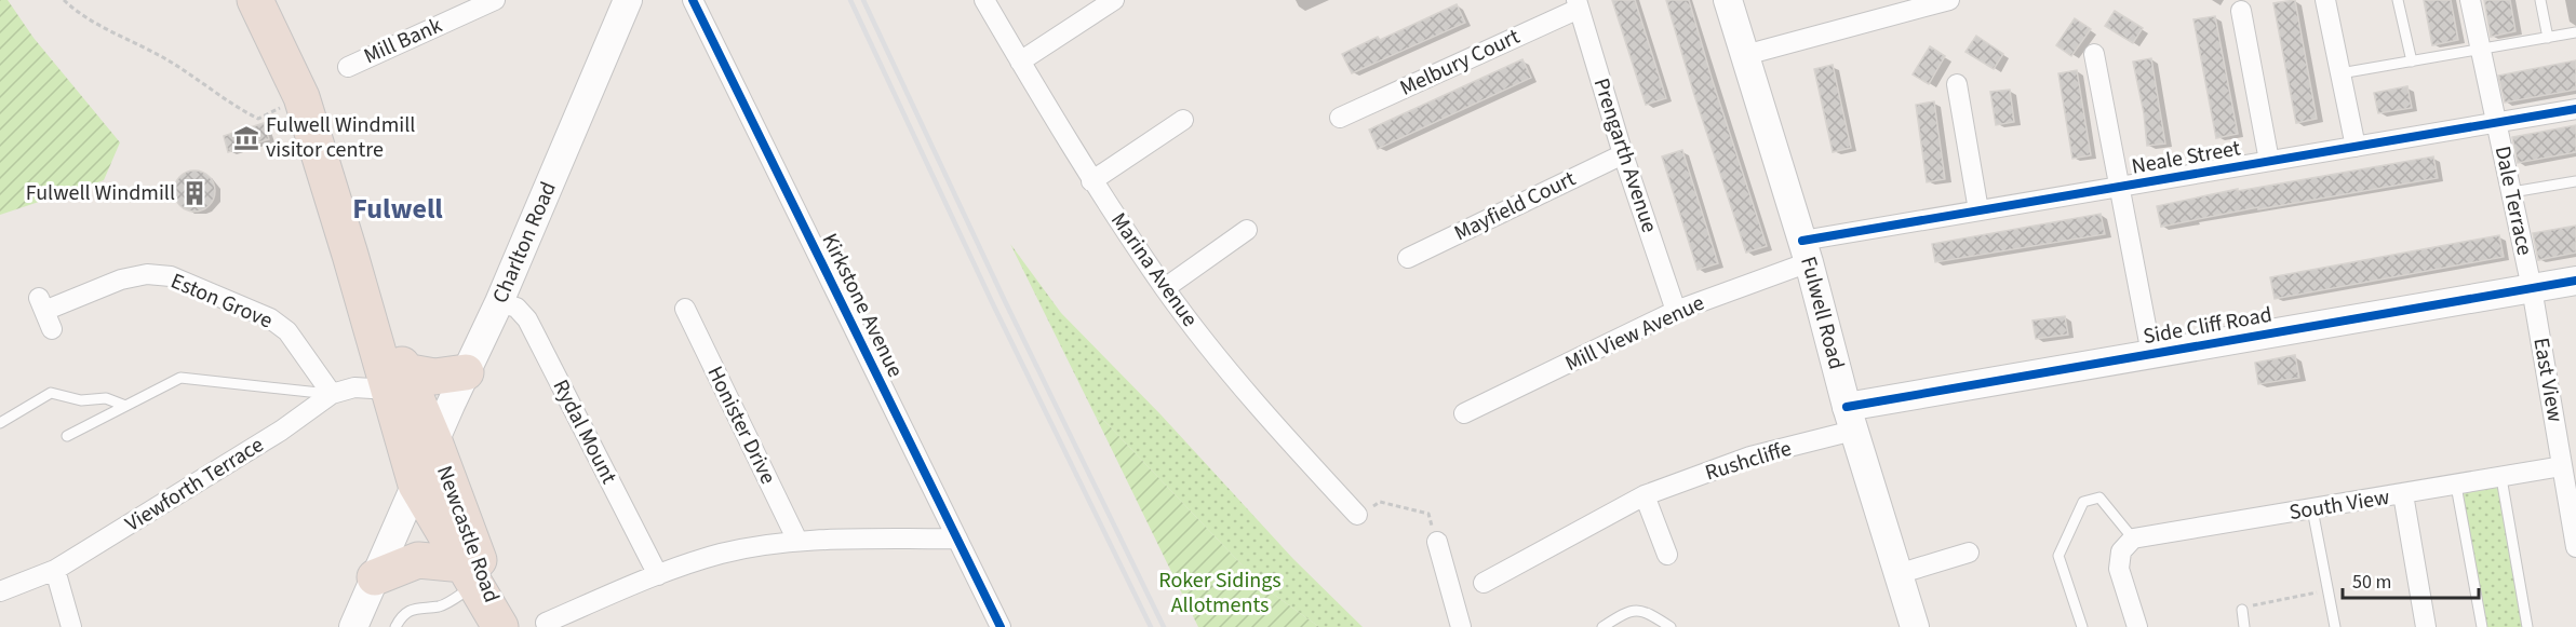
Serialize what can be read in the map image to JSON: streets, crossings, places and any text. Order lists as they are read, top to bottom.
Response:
{
  "streets": {
    "highway": ["Newcastle Road"],
    "street": [
      "Mill Bank",
      "Melbury Court",
      "Prengarth Avenue",
      "Neale Street",
      "Dale Terrace",
      "Mayfield Court",
      "Charlton Road",
      "Marina Avenue",
      "Eston Grove",
      "Kirkstone Avenue",
      "Fulwell Road",
      "Side Cliff Road",
      "Mill View Avenue",
      "East View",
      "Honister Drive",
      "Rydal Mount",
      "Rushcliffe",
      "Viewforth Terrace",
      "South View"
    ]
  },
  "crossings": [
    ["Melbury Court", "Prengarth Avenue"],
    ["Prengarth Avenue", "Mayfield Court"],
    ["Prengarth Avenue", "Mill View Avenue"],
    ["Neale Street", "Dale Terrace"],
    ["Neale Street", "Fulwell Road"],
    ["Neale Street", "Mill View Avenue"],
    ["Dale Terrace", "Side Cliff Road"],
    ["Dale Terrace", "East View"],
    ["Charlton Road", "Rydal Mount"],
    ["Charlton Road", "Newcastle Road"],
    ["Eston Grove", "Viewforth Terrace"],
    ["Fulwell Road", "Side Cliff Road"],
    ["Fulwell Road", "Mill View Avenue"],
    ["Fulwell Road", "Rushcliffe"],
    ["Side Cliff Road", "East View"],
    ["Side Cliff Road", "Rushcliffe"],
    ["East View", "South View"],
    ["Viewforth Terrace", "Newcastle Road"]
  ],
  "districts": ["Fulwell"],
  "parks": ["Roker Sidings Allotments"],
  "places": {
    "museum": ["Fulwell Windmill visitor centre"],
    "building": ["Fulwell Windmill"]
  },
  "scale_bar": "50 m"
}
